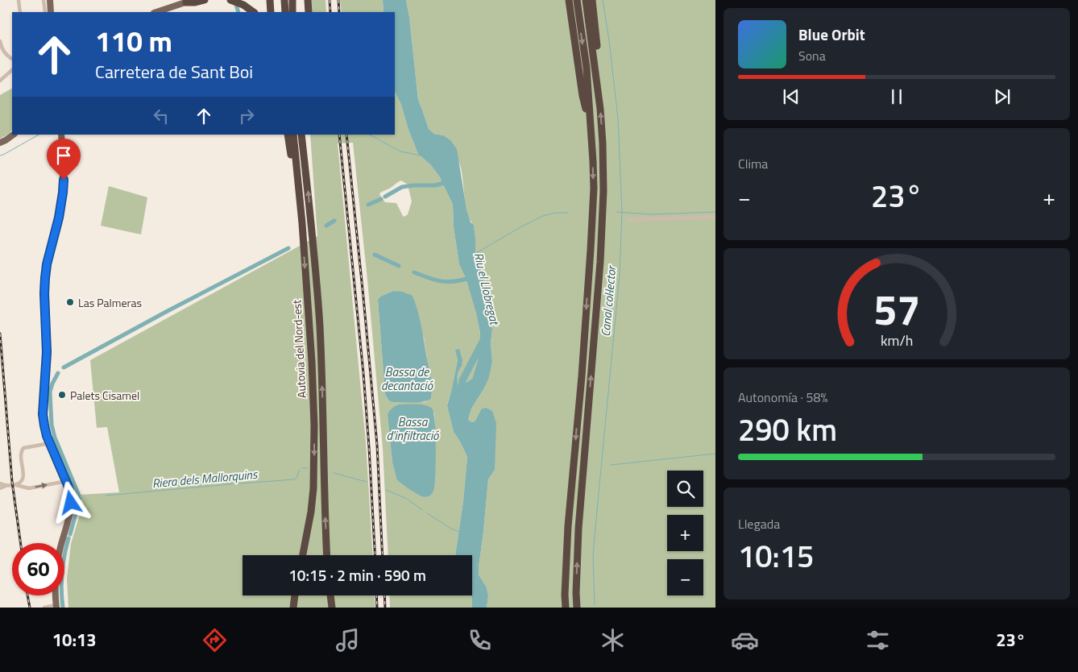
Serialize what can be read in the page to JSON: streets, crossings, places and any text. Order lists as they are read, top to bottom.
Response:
{
  "streets": {
    "highway": ["Autovia del Nord-est"]
  },
  "water": [
    "Riu el Llobregat",
    "Canal col·lector",
    "Bassa de decantació",
    "Bassa d'infiltració",
    "Riera dels Mallorquins"
  ],
  "places": ["Las Palmeras", "Palets Cisamel"],
  "page": {
    "turn": ["110 m", "Carretera de Sant Boi"],
    "song": ["Blue Orbit", "Sona"],
    "tile": [
      "Clima",
      ["Autonomía · 58%", "290 km"],
      ["Llegada", "10:15"]
    ],
    "heat": ["−", "23°", "+"],
    "map_buttons": ["+", "−"],
    "limit": "60",
    "trip": "10:15 · 2 min · 590 m",
    "tabs": ["10:13", "23°"],
    "gauge": ["57", "km/h"]
  }
}
